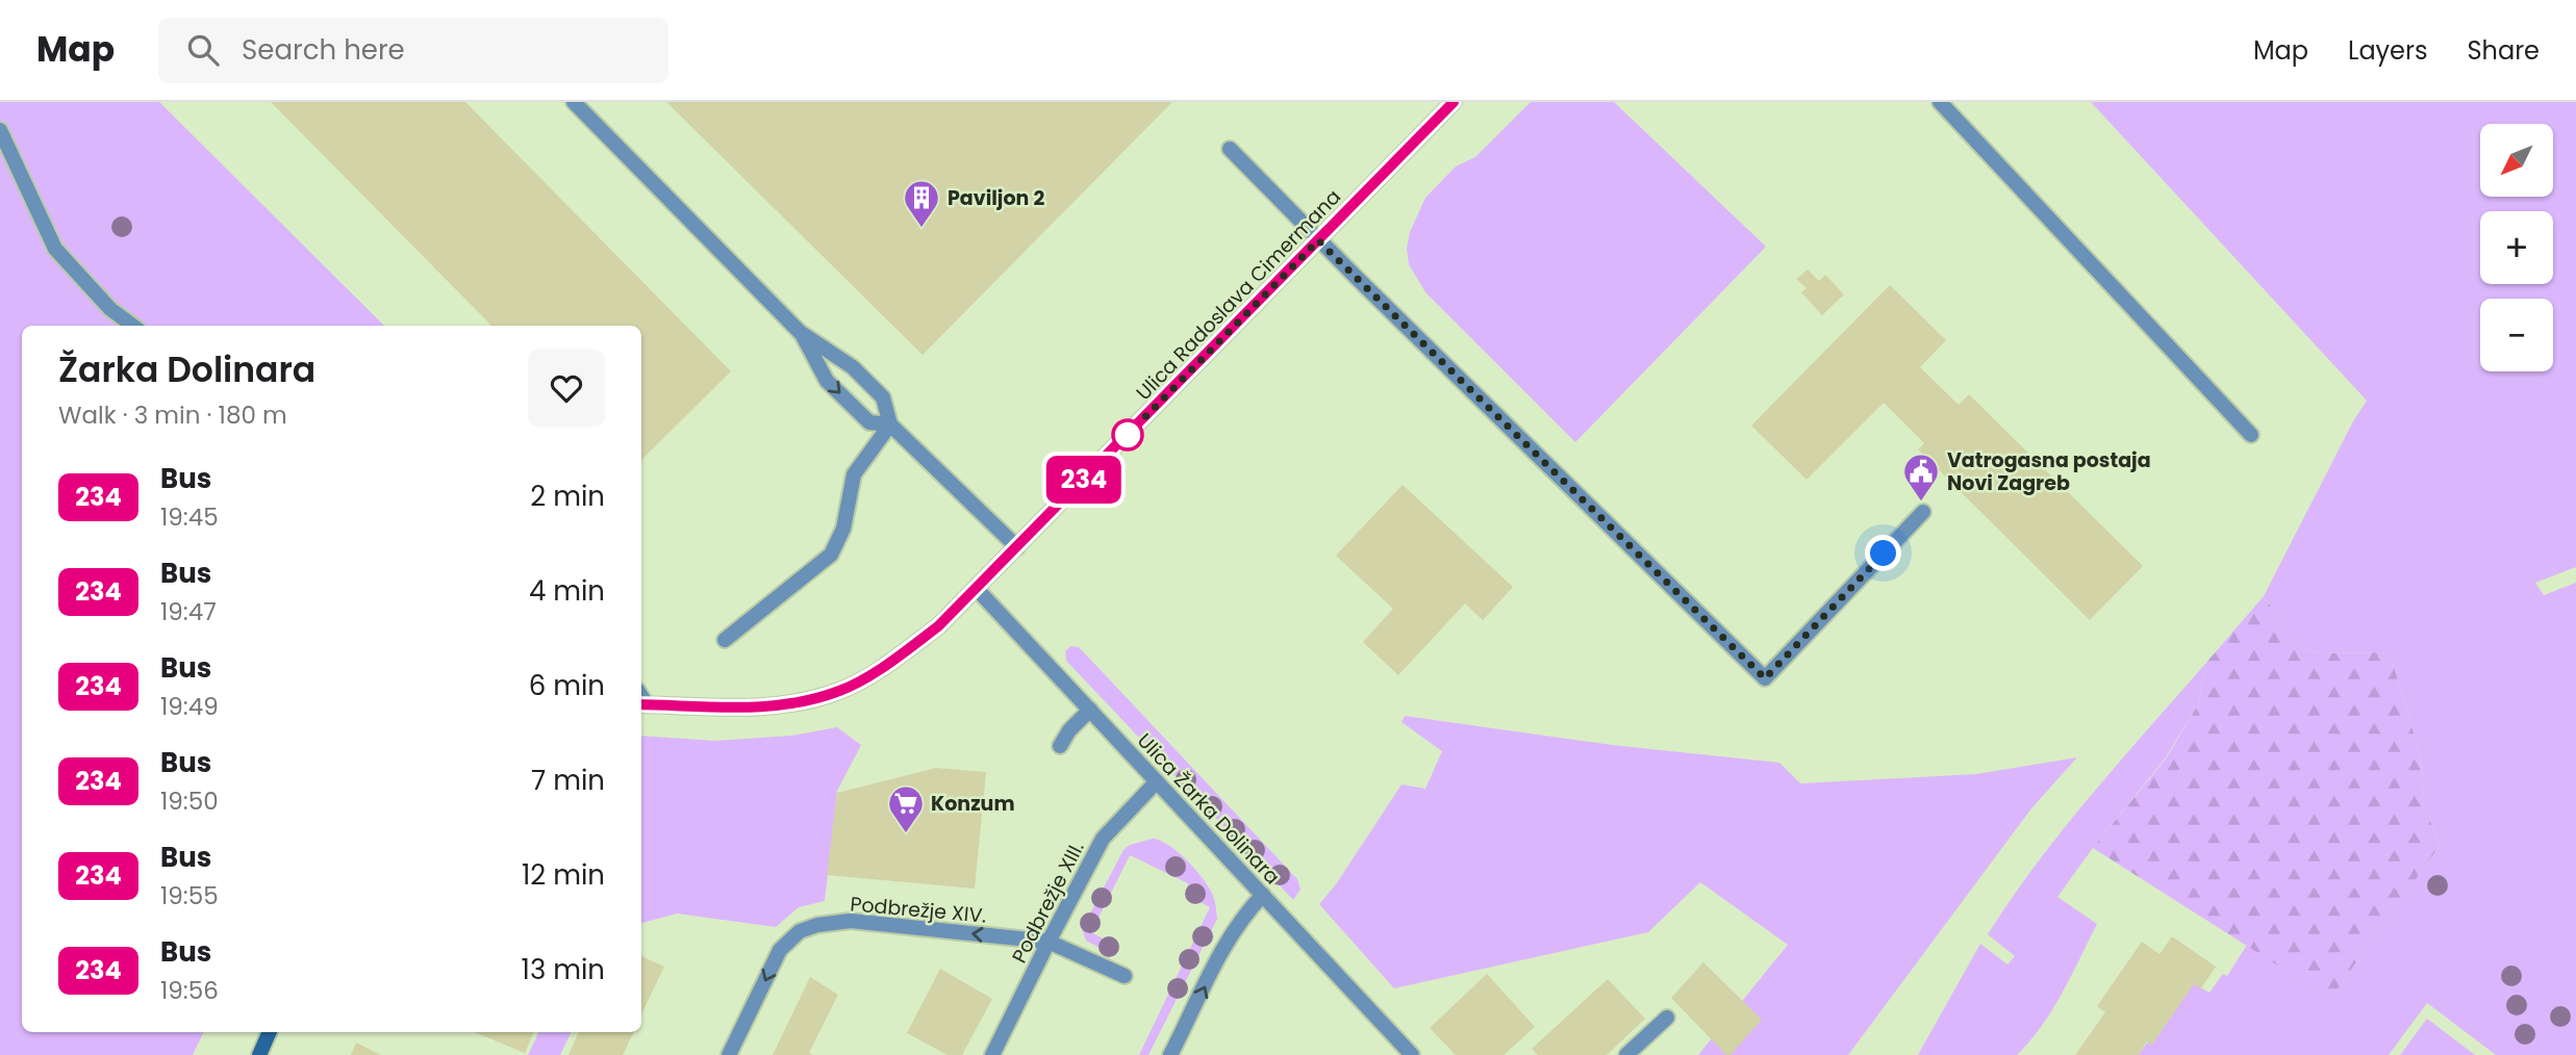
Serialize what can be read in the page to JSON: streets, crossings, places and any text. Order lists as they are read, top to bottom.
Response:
{
  "streets": {
    "street": [
      "Ulica Radoslava Cimermana",
      "Ulica Žarka Dolinara",
      "Podbrežje XIII.",
      "Podbrežje XIV."
    ]
  },
  "crossings": [
    ["Ulica Radoslava Cimermana", "Ulica Žarka Dolinara"],
    ["Ulica Žarka Dolinara", "Podbrežje XIII."],
    ["Podbrežje XIII.", "Podbrežje XIV."]
  ],
  "one_way": ["Podbrežje XIV."],
  "places": {
    "building": ["Paviljon 2"],
    "public building": ["Vatrogasna postaja Novi Zagreb"],
    "supermarket": ["Konzum"]
  },
  "lines": ["bus line 234"],
  "north": "bottom left",
  "page": {
    "header": "Map",
    "search": "Search here",
    "nav": ["Map", "Layers", "Share"],
    "on_map": "234",
    "map_buttons": ["+", "−"],
    "heading": ["Žarka Dolinara", "Walk · 3 min · 180 m"],
    "list": [
      {
        "mark": "234",
        "name": "Bus",
        "note": "19:45",
        "value": "2 min"
      },
      {
        "mark": "234",
        "name": "Bus",
        "note": "19:47",
        "value": "4 min"
      },
      {
        "mark": "234",
        "name": "Bus",
        "note": "19:49",
        "value": "6 min"
      },
      {
        "mark": "234",
        "name": "Bus",
        "note": "19:50",
        "value": "7 min"
      },
      {
        "mark": "234",
        "name": "Bus",
        "note": "19:55",
        "value": "12 min"
      },
      {
        "mark": "234",
        "name": "Bus",
        "note": "19:56",
        "value": "13 min"
      }
    ]
  }
}
